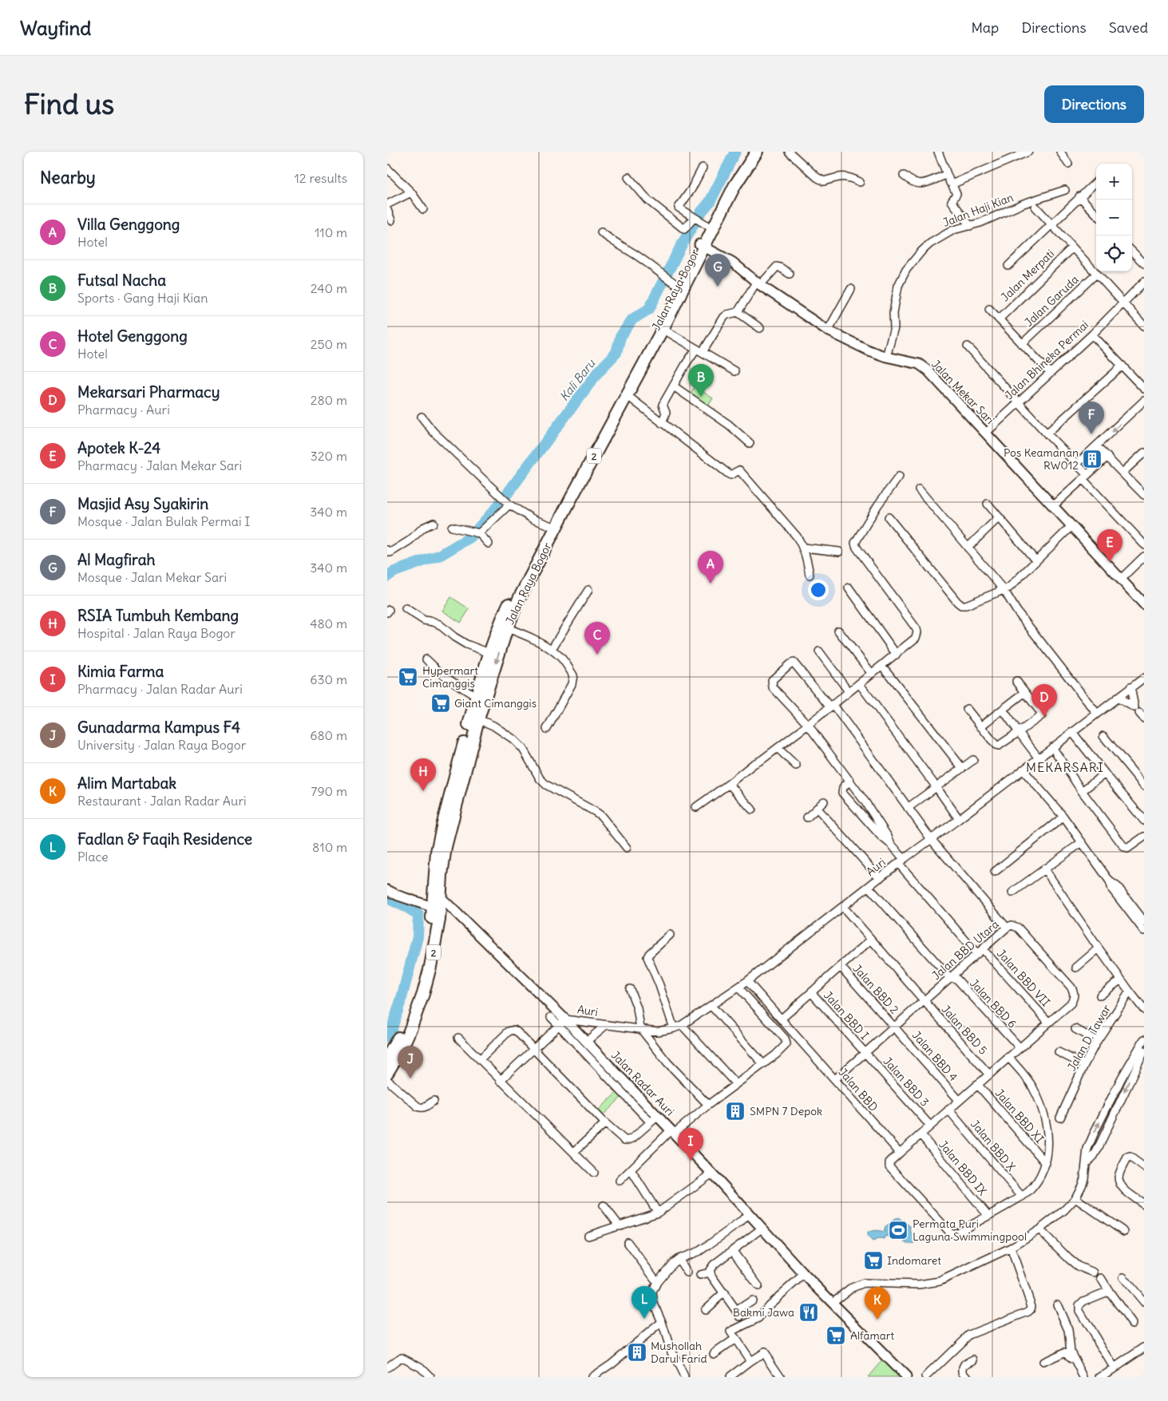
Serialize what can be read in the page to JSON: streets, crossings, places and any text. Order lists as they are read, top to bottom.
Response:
{
  "streets": {
    "highway": ["Jalan Raya Bogor", "2"],
    "main road": ["Jalan Mekar Sari", "Jalan Radar Auri"],
    "street": [
      "Jalan Haji Kian",
      "Jalan Merpati",
      "Jalan Garuda",
      "Jalan Bhineka Permai",
      "Auri",
      "Jalan BBD Utara",
      "Jalan BBD VII",
      "Jalan BBD 2",
      "Jalan BBD 6",
      "Jalan BBD I",
      "Jalan BBD 5",
      "Jalan D. Tawar",
      "Jalan BBD 4",
      "Jalan BBD 3",
      "Jalan BBD",
      "Jalan BBD XI",
      "Jalan BBD X",
      "Jalan BBD IX"
    ]
  },
  "crossings": [
    ["Jalan Haji Kian", "Jalan Mekar Sari"],
    ["Jalan Raya Bogor", "Jalan Mekar Sari"],
    ["Jalan Raya Bogor", "Jalan Radar Auri"],
    ["Jalan Bhineka Permai", "Jalan Mekar Sari"],
    ["Auri", "Jalan BBD VII"],
    ["Auri", "Jalan BBD 6"],
    ["Auri", "Jalan BBD 5"],
    ["Auri", "Jalan Radar Auri"],
    ["Auri", "Jalan BBD"],
    ["Jalan BBD Utara", "Jalan BBD VII"],
    ["Jalan BBD Utara", "Jalan BBD 2"],
    ["Jalan BBD Utara", "Jalan BBD 6"],
    ["Jalan BBD Utara", "Jalan BBD I"],
    ["Jalan BBD Utara", "Jalan BBD 5"],
    ["Jalan BBD Utara", "Jalan BBD 4"],
    ["Jalan BBD Utara", "Jalan BBD 3"],
    ["Jalan BBD Utara", "Jalan BBD"],
    ["Jalan BBD Utara", "Jalan BBD XI"],
    ["Jalan BBD 2", "Jalan BBD 4"],
    ["Jalan BBD I", "Jalan BBD 3"]
  ],
  "districts": ["MEKARSARI"],
  "water": ["Kali Baru"],
  "places": {
    "building": ["Pos Keamanan RW012", "SMPN 7 Depok", "Mushollah Darul Farid"],
    "supermarket": [
      "Hypermart Cimanggis",
      "Giant Cimanggis",
      "Indomaret",
      "Alfamart"
    ],
    "sports": ["Permata Puri Laguna Swimmingpool"],
    "restaurant": ["Bakmi Jawa"]
  },
  "page": {
    "header": "Wayfind",
    "nav": ["Map", "Directions", "Saved"],
    "buttons": "Directions",
    "title": "Find us",
    "heading": ["Nearby", "12 results"],
    "map_buttons": ["+", "−"],
    "list": [
      {
        "mark": "A",
        "name": "Villa Genggong",
        "note": "Hotel",
        "value": "110 m"
      },
      {
        "mark": "B",
        "name": "Futsal Nacha",
        "note": "Sports · Gang Haji Kian",
        "value": "240 m"
      },
      {
        "mark": "C",
        "name": "Hotel Genggong",
        "note": "Hotel",
        "value": "250 m"
      },
      {
        "mark": "D",
        "name": "Mekarsari Pharmacy",
        "note": "Pharmacy · Auri",
        "value": "280 m"
      },
      {
        "mark": "E",
        "name": "Apotek K-24",
        "note": "Pharmacy · Jalan Mekar Sari",
        "value": "320 m"
      },
      {
        "mark": "F",
        "name": "Masjid Asy Syakirin",
        "note": "Mosque · Jalan Bulak Permai I",
        "value": "340 m"
      },
      {
        "mark": "G",
        "name": "Al Magfirah",
        "note": "Mosque · Jalan Mekar Sari",
        "value": "340 m"
      },
      {
        "mark": "H",
        "name": "RSIA Tumbuh Kembang",
        "note": "Hospital · Jalan Raya Bogor",
        "value": "480 m"
      },
      {
        "mark": "I",
        "name": "Kimia Farma",
        "note": "Pharmacy · Jalan Radar Auri",
        "value": "630 m"
      },
      {
        "mark": "J",
        "name": "Gunadarma Kampus F4",
        "note": "University · Jalan Raya Bogor",
        "value": "680 m"
      },
      {
        "mark": "K",
        "name": "Alim Martabak",
        "note": "Restaurant · Jalan Radar Auri",
        "value": "790 m"
      },
      {
        "mark": "L",
        "name": "Fadlan & Faqih Residence",
        "note": "Place",
        "value": "810 m"
      }
    ],
    "pins": [
      "G",
      "B",
      "F",
      "E",
      "A",
      "C",
      "D",
      "H",
      "J",
      "I",
      "L",
      "K"
    ]
  }
}
